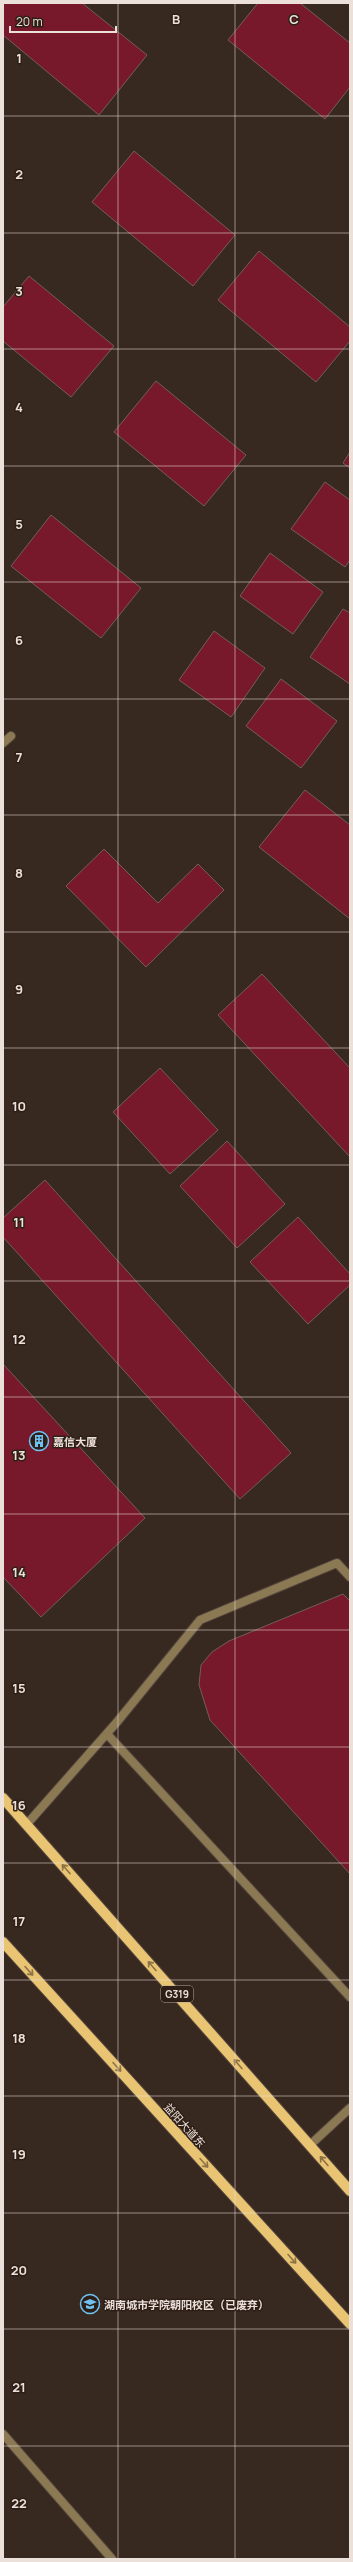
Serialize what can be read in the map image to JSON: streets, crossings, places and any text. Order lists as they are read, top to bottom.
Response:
{
  "streets": {
    "main road": ["G319", "益阳大道东"]
  },
  "one_way": ["益阳大道东"],
  "places": {
    "building": ["嘉信大厦"],
    "school or university": ["湖南城市学院朝阳校区（已废弃）"]
  },
  "scale_bar": "20 m",
  "grid": {
    "columns": ["B", "C"],
    "rows": [
      "1",
      "2",
      "3",
      "4",
      "5",
      "6",
      "7",
      "8",
      "9",
      "10",
      "11",
      "12",
      "13",
      "14",
      "15",
      "16",
      "17",
      "18",
      "19",
      "20",
      "21",
      "22"
    ]
  }
}
